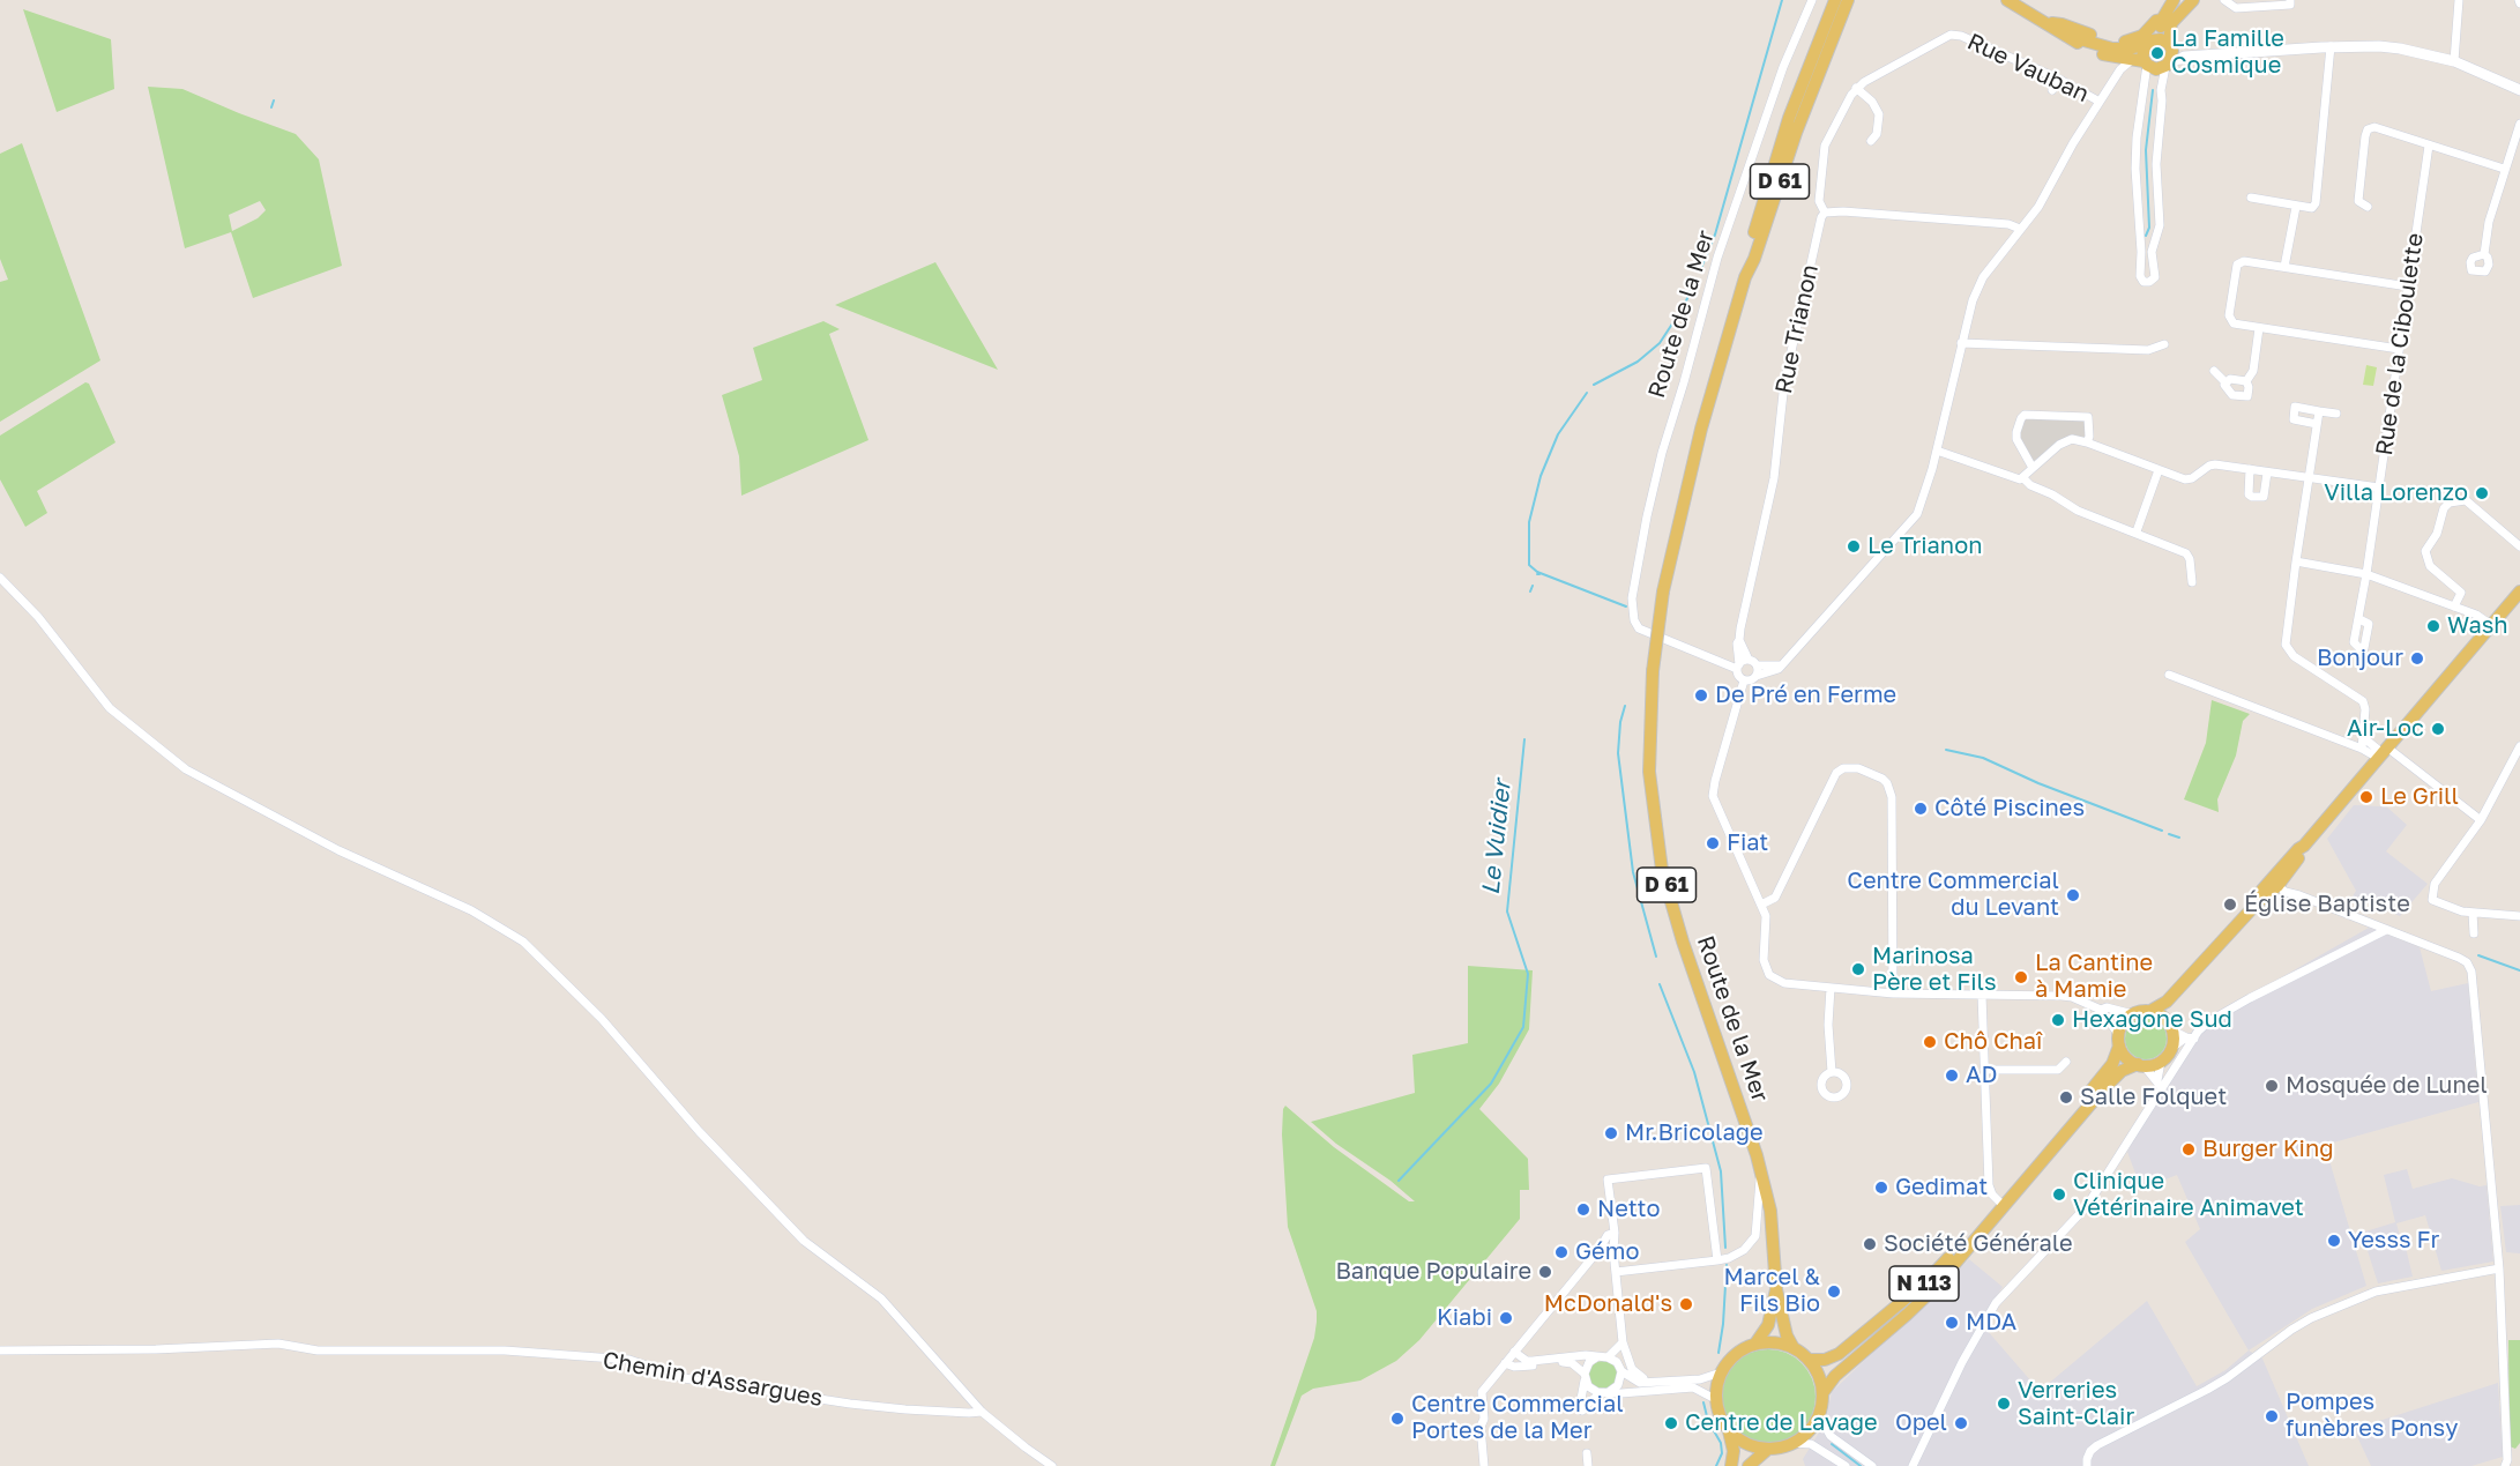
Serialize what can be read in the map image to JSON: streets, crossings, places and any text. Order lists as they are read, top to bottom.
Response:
{
  "streets": {
    "main road": ["D 61", "Route de la Mer", "N 113"],
    "street": [
      "Rue Vauban",
      "Rue Trianon",
      "Rue de la Ciboulette",
      "Chemin d'Assargues"
    ]
  },
  "crossings": [
    ["Route de la Mer", "Rue Trianon"],
    ["Route de la Mer", "N 113"]
  ],
  "water": ["Le Vuidier"],
  "places": [
    "La Famille Cosmique",
    "Villa Lorenzo",
    "Le Trianon",
    "Wash",
    "Bonjour",
    "De Pré en Ferme",
    "Air-Loc",
    "Le Grill",
    "Côté Piscines",
    "Fiat",
    "Centre Commercial du Levant",
    "Église Baptiste",
    "Marinosa Père et Fils",
    "La Cantine à Mamie",
    "Hexagone Sud",
    "Chô Chaî",
    "AD",
    "Mosquée de Lunel",
    "Salle Folquet",
    "Mr.Bricolage",
    "Burger King",
    "Gedimat",
    "Clinique Vétérinaire Animavet",
    "Netto",
    "Yesss Fr",
    "Société Générale",
    "Gémo",
    "Banque Populaire",
    "Marcel & Fils Bio",
    "McDonald's",
    "Kiabi",
    "MDA",
    "Verreries Saint-Clair",
    "Pompes funèbres Ponsy",
    "Centre Commercial Portes de la Mer",
    "Centre de Lavage",
    "Opel"
  ]
}
